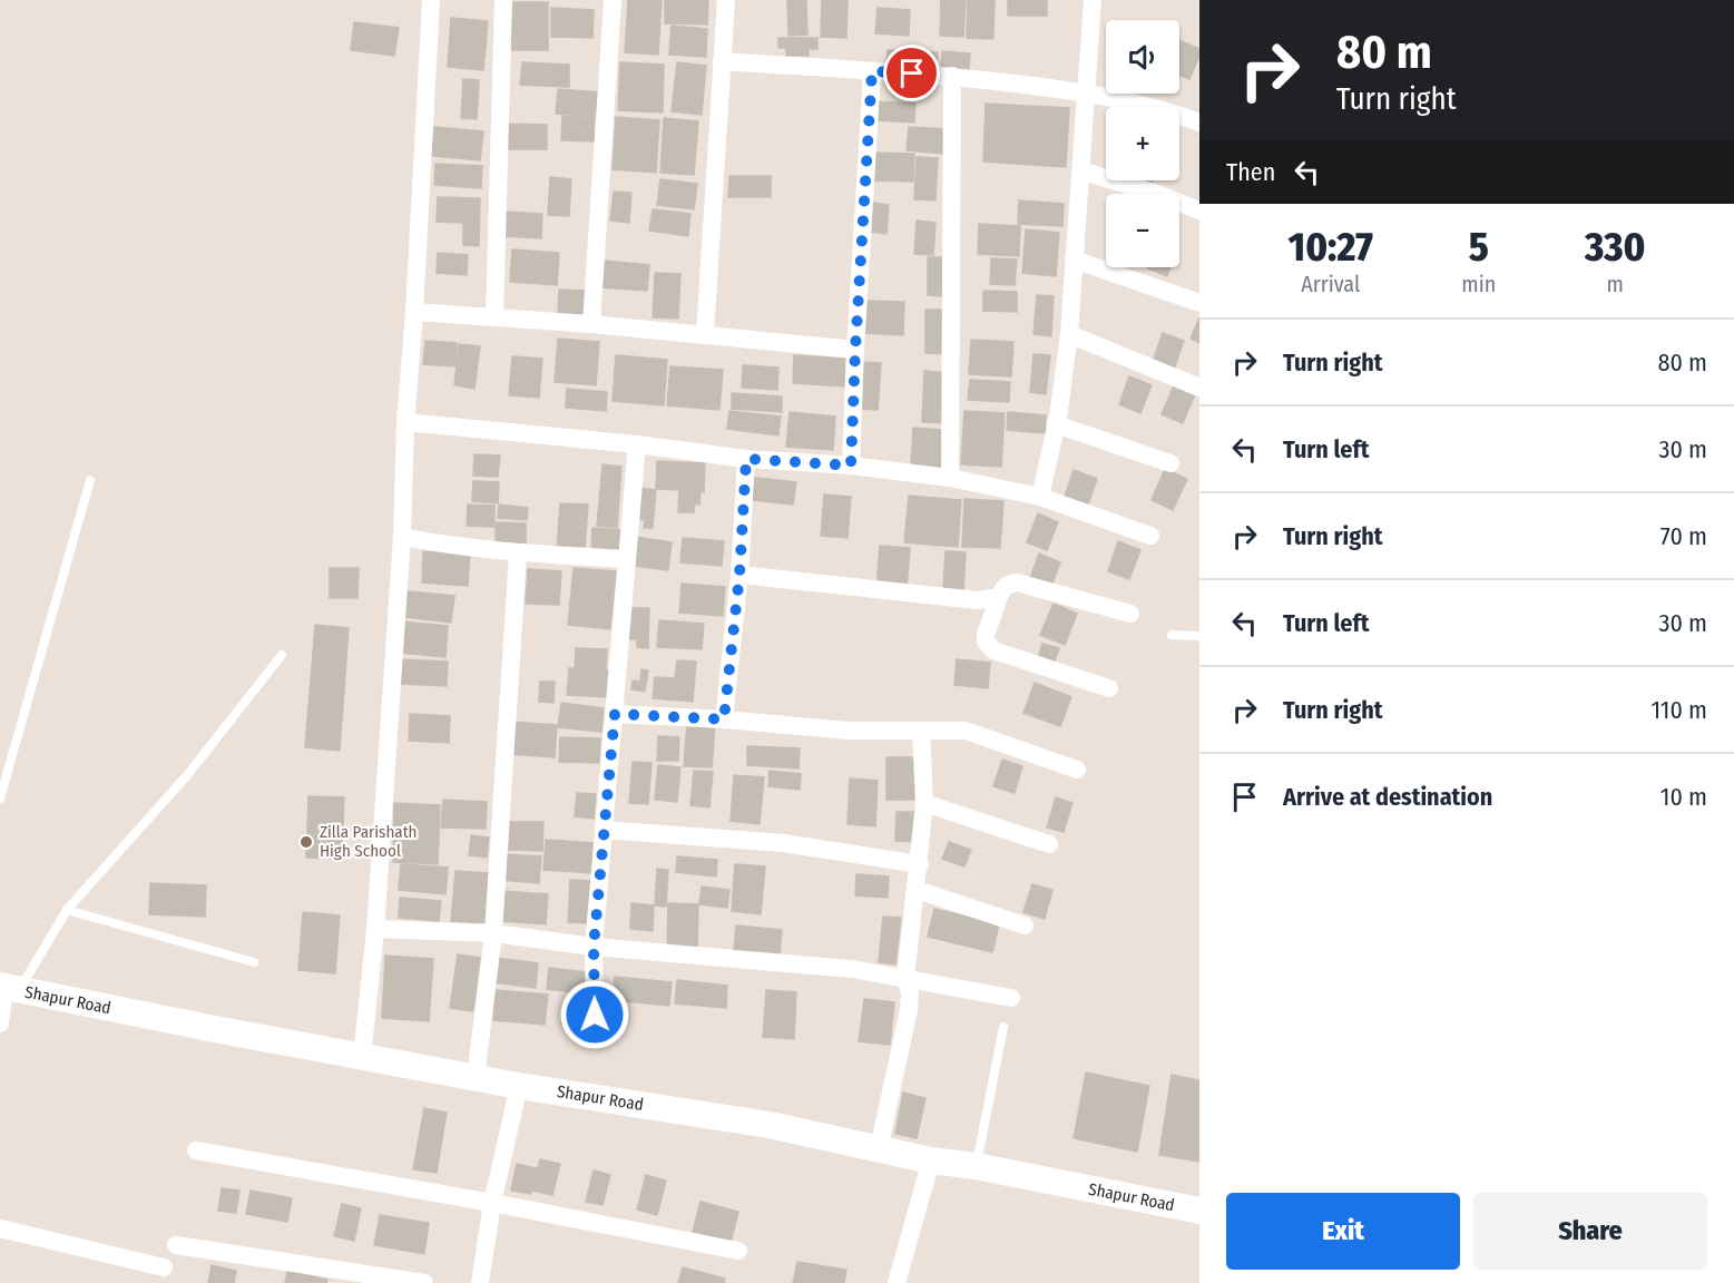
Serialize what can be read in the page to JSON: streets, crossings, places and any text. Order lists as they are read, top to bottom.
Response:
{
  "streets": {
    "street": ["Shapur Road"]
  },
  "places": ["Zilla Parishath High School"],
  "page": {
    "turn": ["80 m", "Turn right"],
    "map_buttons": ["+", "−"],
    "then": "Then",
    "eta": [
      "10:27",
      "Arrival",
      "5",
      "min",
      "330",
      "m"
    ],
    "list": [
      {
        "name": "Turn right",
        "value": "80 m"
      },
      {
        "name": "Turn left",
        "value": "30 m"
      },
      {
        "name": "Turn right",
        "value": "70 m"
      },
      {
        "name": "Turn left",
        "value": "30 m"
      },
      {
        "name": "Turn right",
        "value": "110 m"
      },
      {
        "name": "Arrive at destination",
        "value": "10 m"
      }
    ],
    "buttons": ["Exit", "Share"]
  }
}
